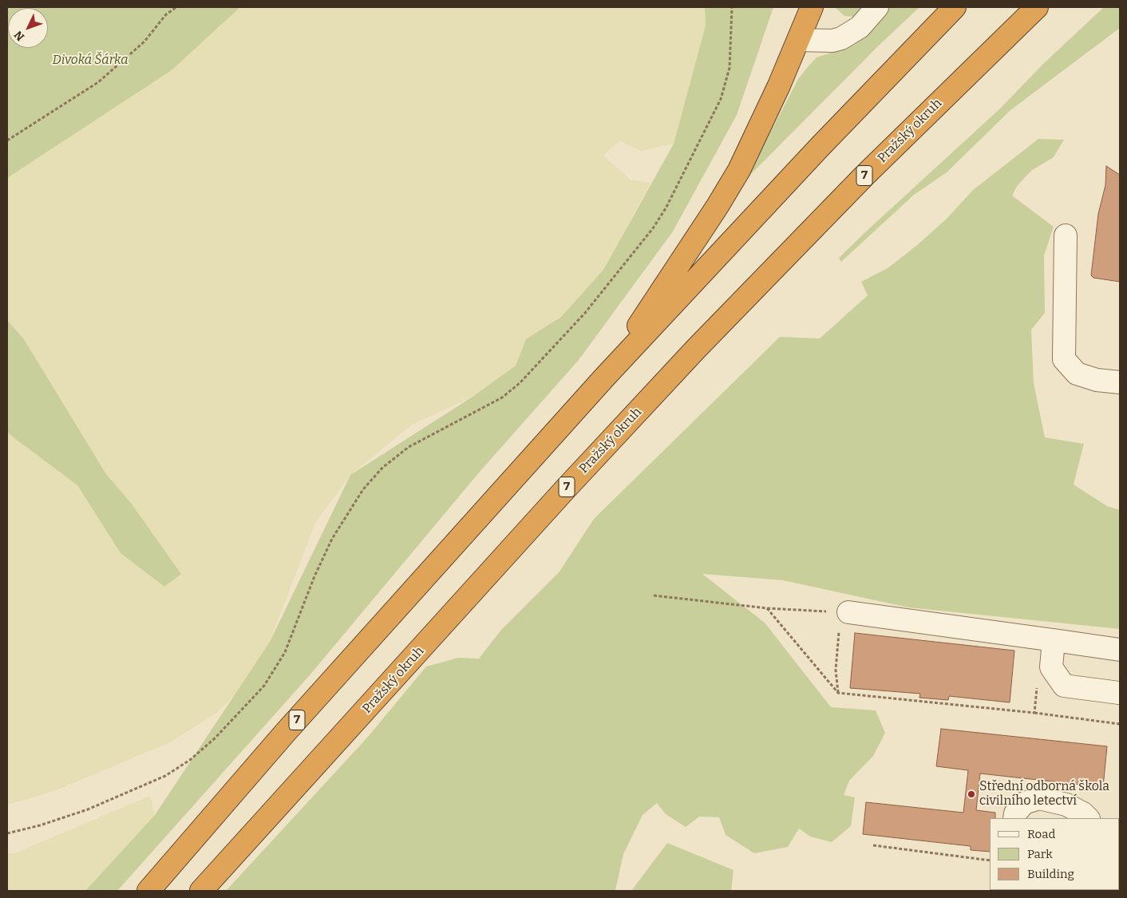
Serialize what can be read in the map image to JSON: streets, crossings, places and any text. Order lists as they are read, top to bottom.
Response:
{
  "streets": {
    "highway": ["Pražský okruh", "7"]
  },
  "parks": ["Divoká Šárka"],
  "places": ["Střední odborná škola civilního letectví"],
  "legend": ["Road", "Park", "Building"],
  "north": "bottom left"
}
